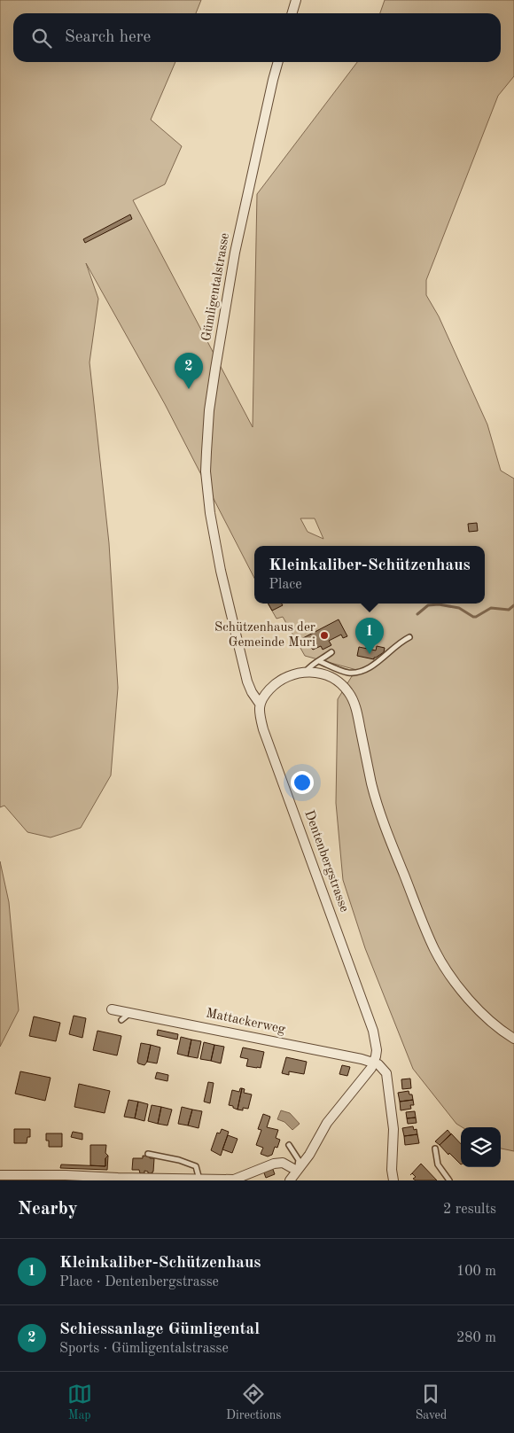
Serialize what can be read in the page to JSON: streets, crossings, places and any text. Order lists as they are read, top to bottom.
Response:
{
  "streets": {
    "street": ["Gümligentalstrasse", "Dentenbergstrasse", "Mattackerweg"]
  },
  "crossings": [
    ["Gümligentalstrasse", "Dentenbergstrasse"],
    ["Dentenbergstrasse", "Mattackerweg"]
  ],
  "places": ["Schützenhaus der Gemeinde Muri"],
  "page": {
    "search": "Search here",
    "pins": ["2", "1"],
    "popup": ["Kleinkaliber-Schützenhaus", "Place"],
    "heading": ["Nearby", "2 results"],
    "list": [
      {
        "mark": "1",
        "name": "Kleinkaliber-Schützenhaus",
        "note": "Place · Dentenbergstrasse",
        "value": "100 m"
      },
      {
        "mark": "2",
        "name": "Schiessanlage Gümligental",
        "note": "Sports · Gümligentalstrasse",
        "value": "280 m"
      }
    ],
    "nav": ["Map", "Directions", "Saved"]
  }
}
